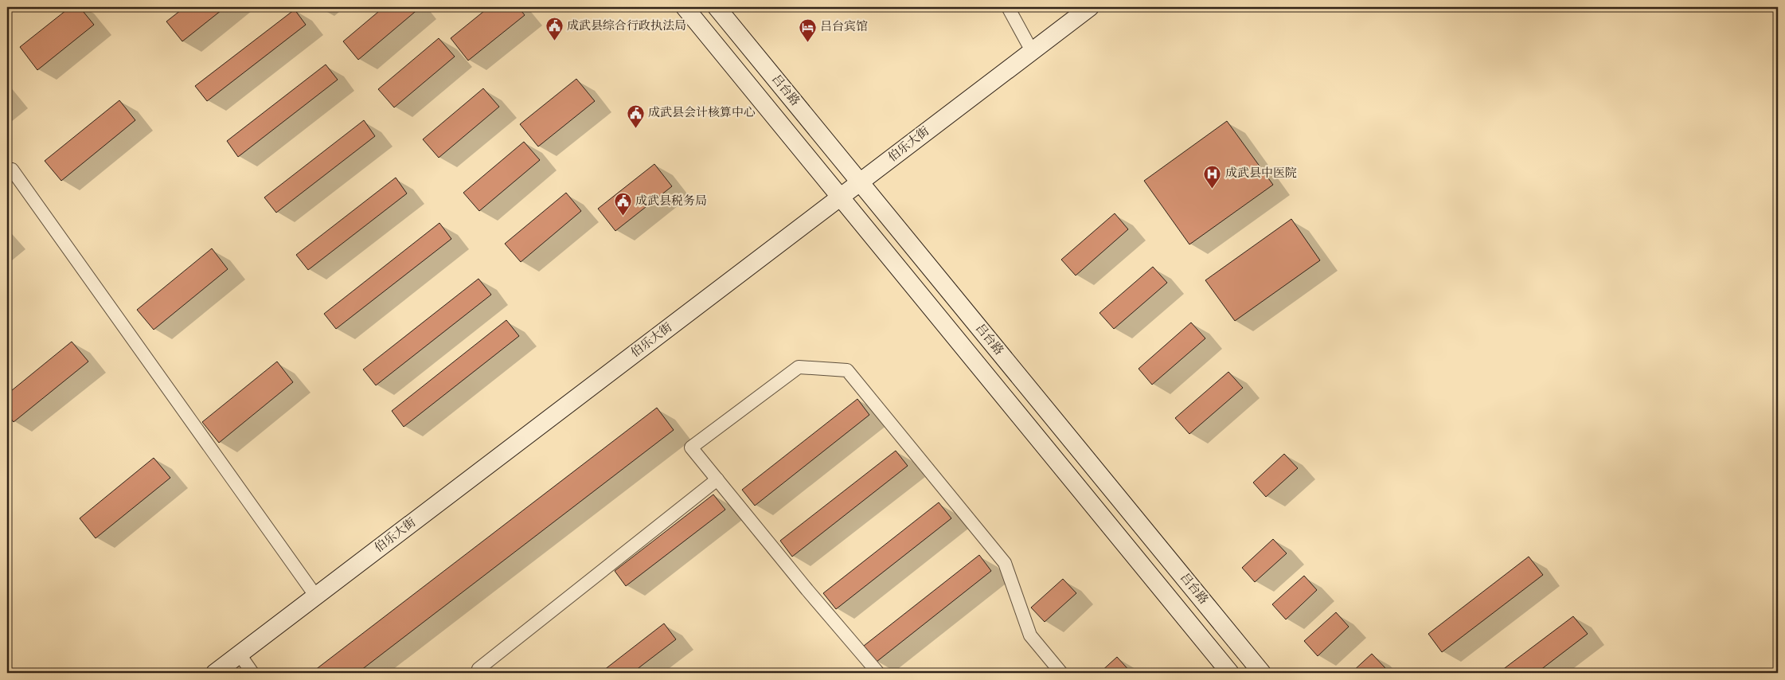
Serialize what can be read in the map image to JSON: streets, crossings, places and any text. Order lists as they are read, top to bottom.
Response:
{
  "streets": {
    "main road": ["吕台路", "伯乐大街"]
  },
  "crossings": [
    ["吕台路", "伯乐大街"]
  ],
  "places": {
    "public building": ["成武县综合行政执法局", "成武县会计核算中心", "成武县税务局"],
    "hotel": ["吕台宾馆"],
    "hospital": ["成武县中医院"]
  }
}
